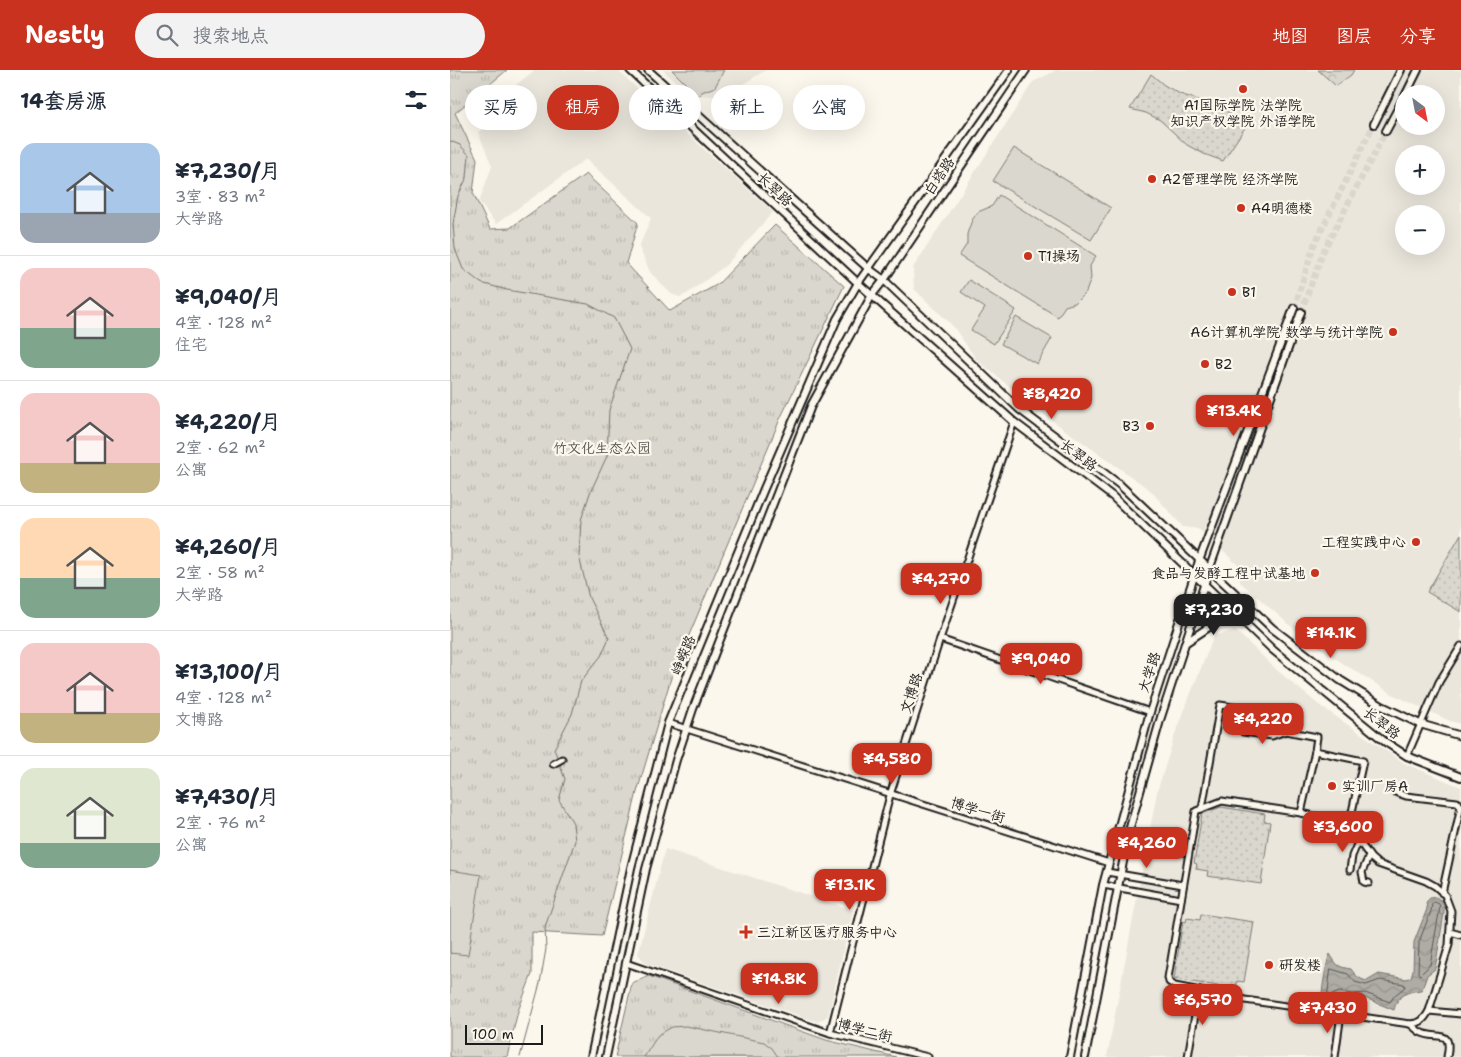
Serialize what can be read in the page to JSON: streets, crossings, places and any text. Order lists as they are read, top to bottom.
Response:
{
  "streets": {
    "main road": [
      "白塔路",
      "长翠路",
      "峥嵘路",
      "大学路"
    ],
    "street": ["文博路", "博学一街", "博学二街"]
  },
  "crossings": [
    ["白塔路", "长翠路"],
    ["白塔路", "峥嵘路"],
    ["长翠路", "峥嵘路"],
    ["长翠路", "大学路"],
    ["长翠路", "文博路"],
    ["峥嵘路", "博学一街"],
    ["峥嵘路", "博学二街"],
    ["大学路", "博学一街"],
    ["文博路", "博学一街"],
    ["文博路", "博学二街"]
  ],
  "parks": ["竹文化生态公园"],
  "places": {
    "other": [
      "A1国际学院 法学院 知识产权学院 外语学院",
      "A2管理学院 经济学院",
      "A4明德楼",
      "T1操场",
      "B1",
      "A6计算机学院 数学与统计学院",
      "B2",
      "B3",
      "工程实践中心",
      "食品与发酵工程中试基地",
      "实训厂房A",
      "研发楼"
    ],
    "health": ["三江新区医疗服务中心"]
  },
  "scale_bar": "100 m",
  "north": "bottom right",
  "page": {
    "header": "Nestly",
    "search": "搜索地点",
    "nav": ["地图", "图层", "分享"],
    "heading": "14套房源",
    "map_buttons": ["+", "−"],
    "chip": [
      "买房",
      "租房",
      "筛选",
      "新上",
      "公寓"
    ],
    "list": [
      {
        "name": "¥7,230/月",
        "note": "3室 · 83 m² · 大学路"
      },
      {
        "name": "¥9,040/月",
        "note": "4室 · 128 m² · 住宅"
      },
      {
        "name": "¥4,220/月",
        "note": "2室 · 62 m² · 公寓"
      },
      {
        "name": "¥4,260/月",
        "note": "2室 · 58 m² · 大学路"
      },
      {
        "name": "¥13,100/月",
        "note": "4室 · 128 m² · 文博路"
      },
      {
        "name": "¥7,430/月",
        "note": "2室 · 76 m² · 公寓"
      }
    ],
    "price": [
      "¥8,420",
      "¥13.4K",
      "¥4,270",
      "¥7,230",
      "¥14.1K",
      "¥9,040",
      "¥4,220",
      "¥4,580",
      "¥3,600",
      "¥4,260",
      "¥13.1K",
      "¥14.8K",
      "¥6,570",
      "¥7,430"
    ],
    "scale": "100 m"
  }
}
